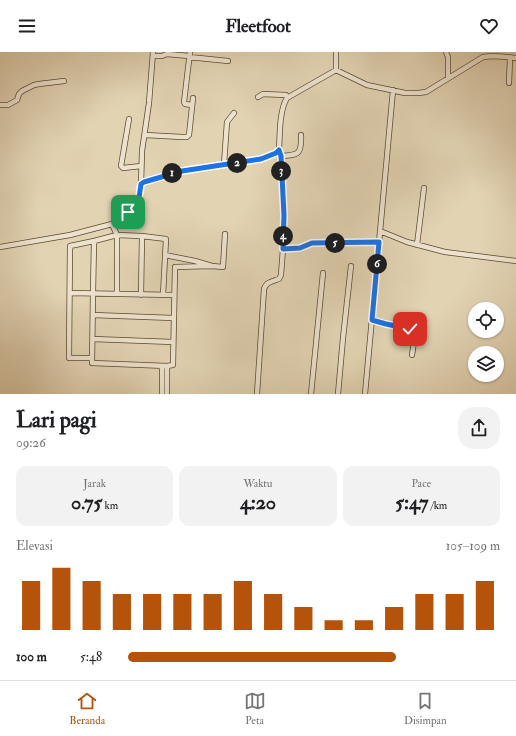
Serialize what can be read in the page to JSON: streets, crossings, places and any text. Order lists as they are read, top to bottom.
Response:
{
  "page": {
    "header": "Fleetfoot",
    "pins": [
      "2",
      "3",
      "1",
      "4",
      "5",
      "6"
    ],
    "heading": ["Lari pagi", "09:26"],
    "stats": [
      ["Jarak", "0.75 km"],
      ["Waktu", "4:20"],
      ["Pace", "5:47 /km"]
    ],
    "chart": ["Elevasi", "105–109 m"],
    "list": [
      {
        "name": "100 m",
        "note": "5:48"
      }
    ],
    "tabs": ["Beranda", "Peta", "Disimpan"]
  }
}
